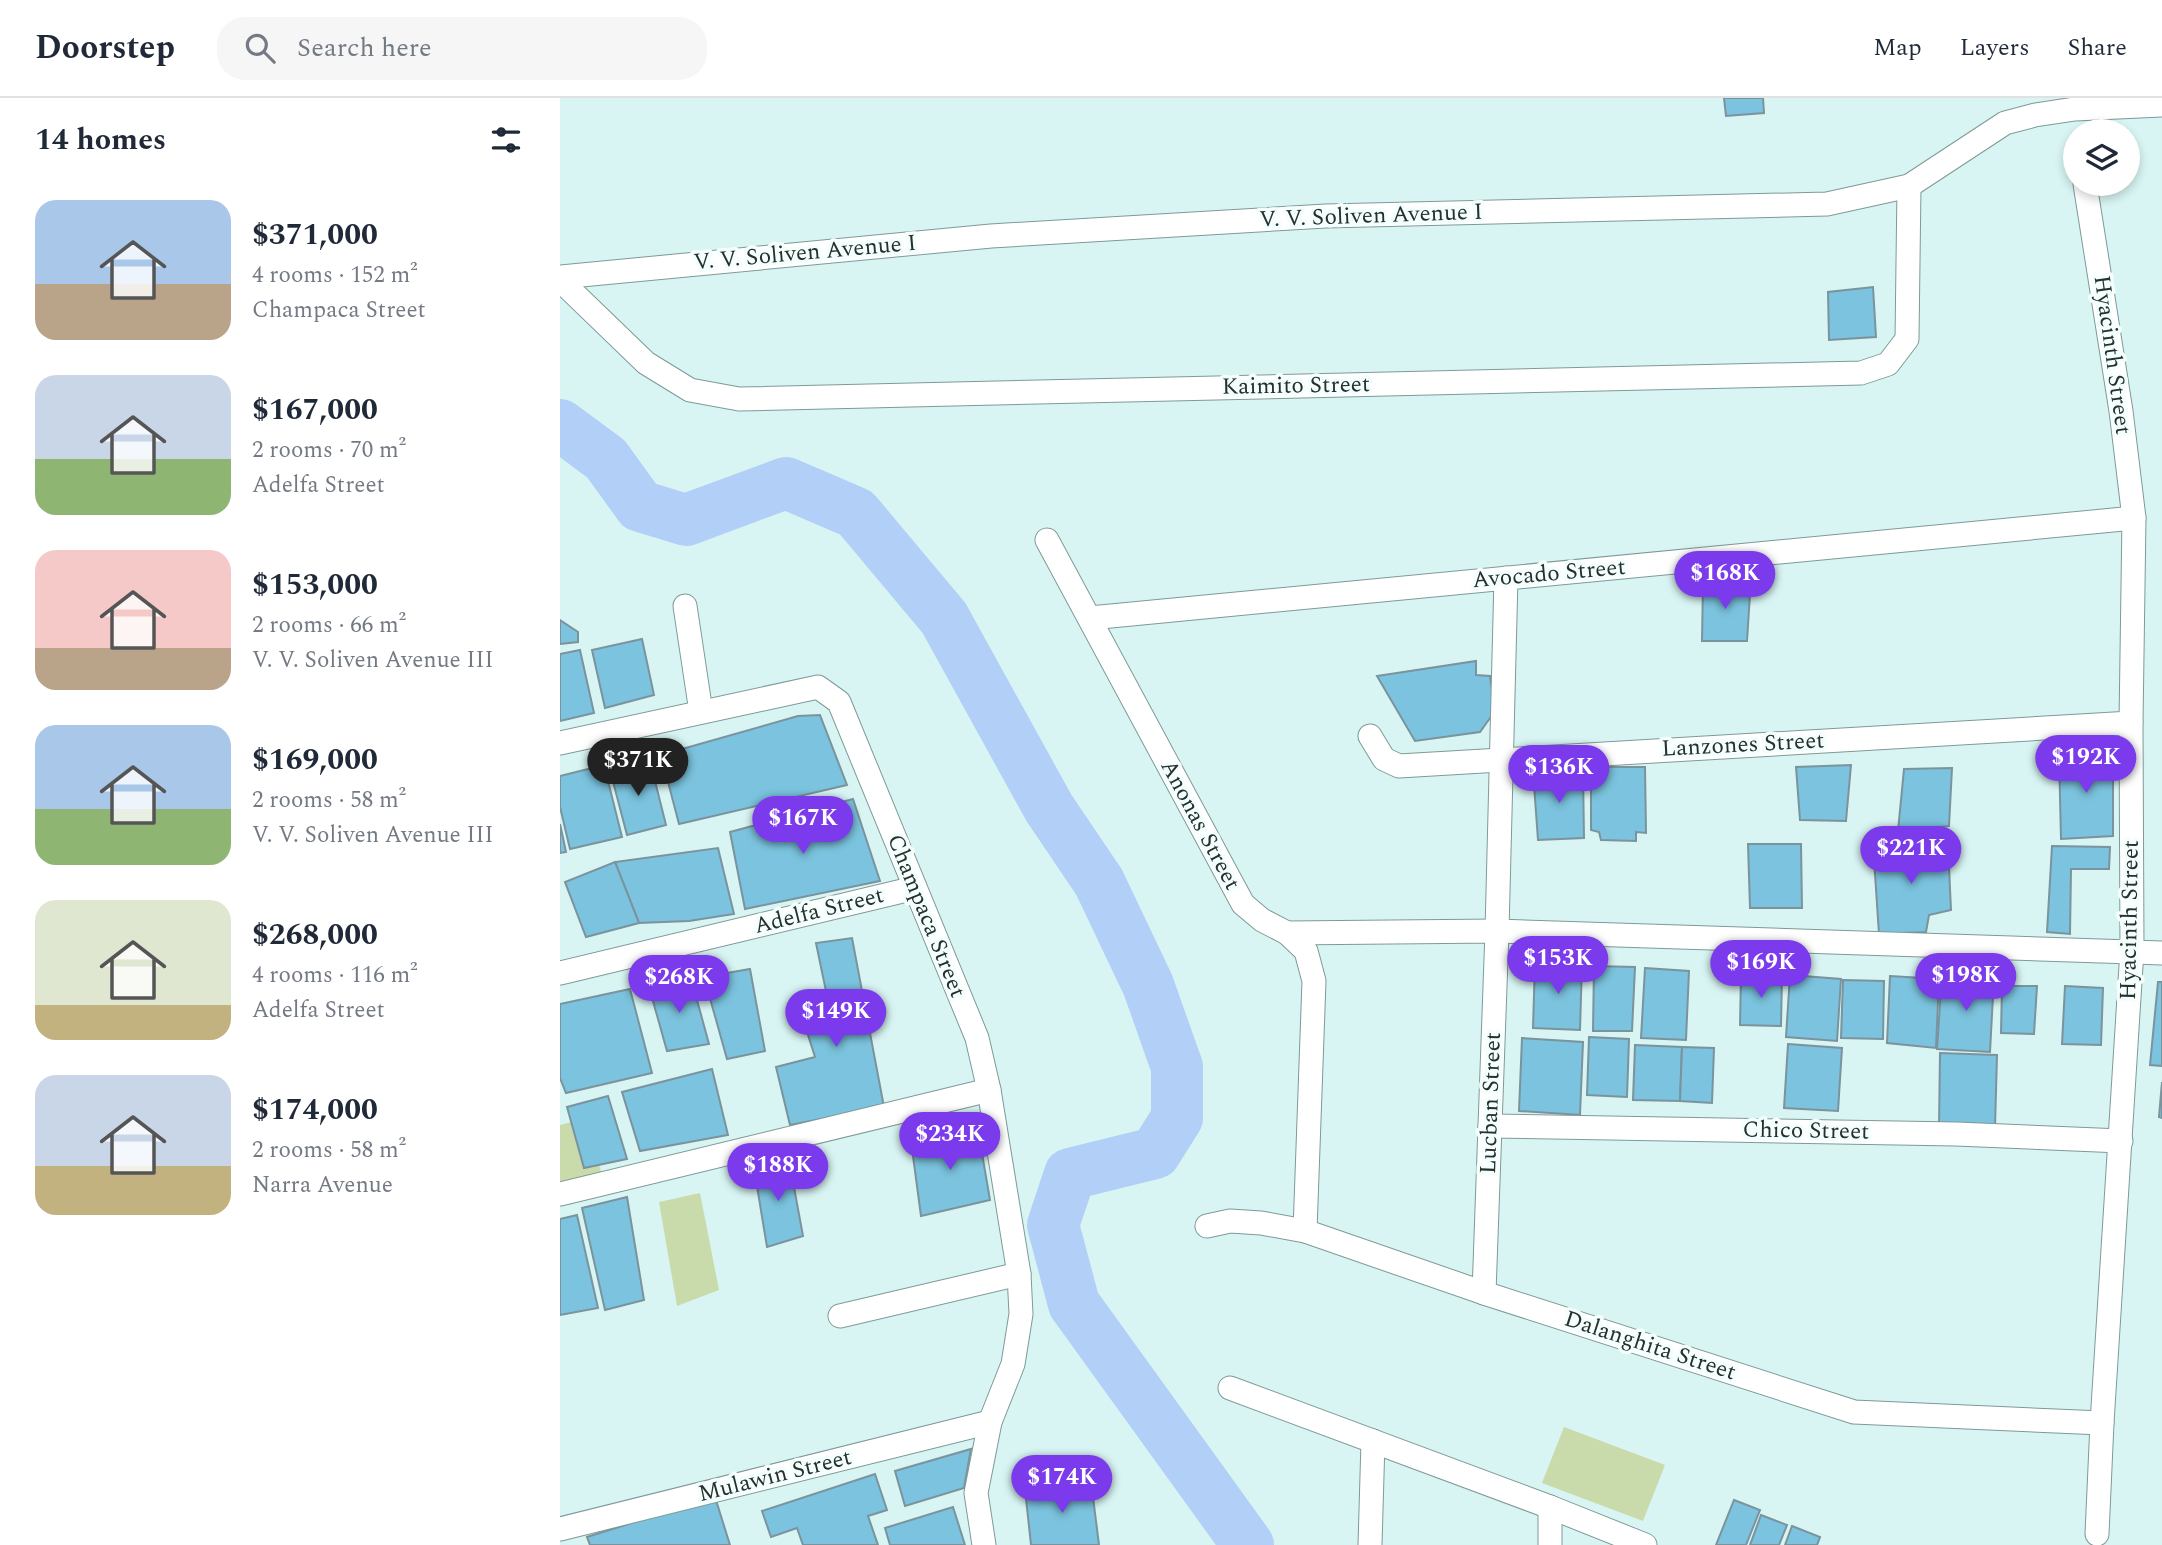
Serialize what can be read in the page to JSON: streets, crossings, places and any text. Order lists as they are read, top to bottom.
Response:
{
  "streets": {
    "street": [
      "V. V. Soliven Avenue I",
      "Hyacinth Street",
      "Kaimito Street",
      "Avocado Street",
      "Lanzones Street",
      "Anonas Street",
      "Adelfa Street",
      "Champaca Street",
      "Lucban Street",
      "Chico Street",
      "Dalanghita Street",
      "Mulawin Street"
    ]
  },
  "crossings": [
    ["V. V. Soliven Avenue I", "Kaimito Street"],
    ["Hyacinth Street", "Avocado Street"],
    ["Hyacinth Street", "Lanzones Street"],
    ["Hyacinth Street", "Chico Street"],
    ["Hyacinth Street", "Dalanghita Street"],
    ["Avocado Street", "Anonas Street"],
    ["Avocado Street", "Lucban Street"],
    ["Lanzones Street", "Lucban Street"],
    ["Anonas Street", "Dalanghita Street"],
    ["Adelfa Street", "Champaca Street"],
    ["Champaca Street", "Mulawin Street"],
    ["Lucban Street", "Chico Street"],
    ["Lucban Street", "Dalanghita Street"]
  ],
  "page": {
    "header": "Doorstep",
    "search": "Search here",
    "nav": ["Map", "Layers", "Share"],
    "heading": "14 homes",
    "list": [
      {
        "name": "$371,000",
        "note": "4 rooms · 152 m² · Champaca Street"
      },
      {
        "name": "$167,000",
        "note": "2 rooms · 70 m² · Adelfa Street"
      },
      {
        "name": "$153,000",
        "note": "2 rooms · 66 m² · V. V. Soliven Avenue III"
      },
      {
        "name": "$169,000",
        "note": "2 rooms · 58 m² · V. V. Soliven Avenue III"
      },
      {
        "name": "$268,000",
        "note": "4 rooms · 116 m² · Adelfa Street"
      },
      {
        "name": "$174,000",
        "note": "2 rooms · 58 m² · Narra Avenue"
      }
    ],
    "price": [
      "$168K",
      "$192K",
      "$371K",
      "$136K",
      "$167K",
      "$221K",
      "$153K",
      "$169K",
      "$198K",
      "$268K",
      "$149K",
      "$234K",
      "$188K",
      "$174K"
    ]
  }
}
